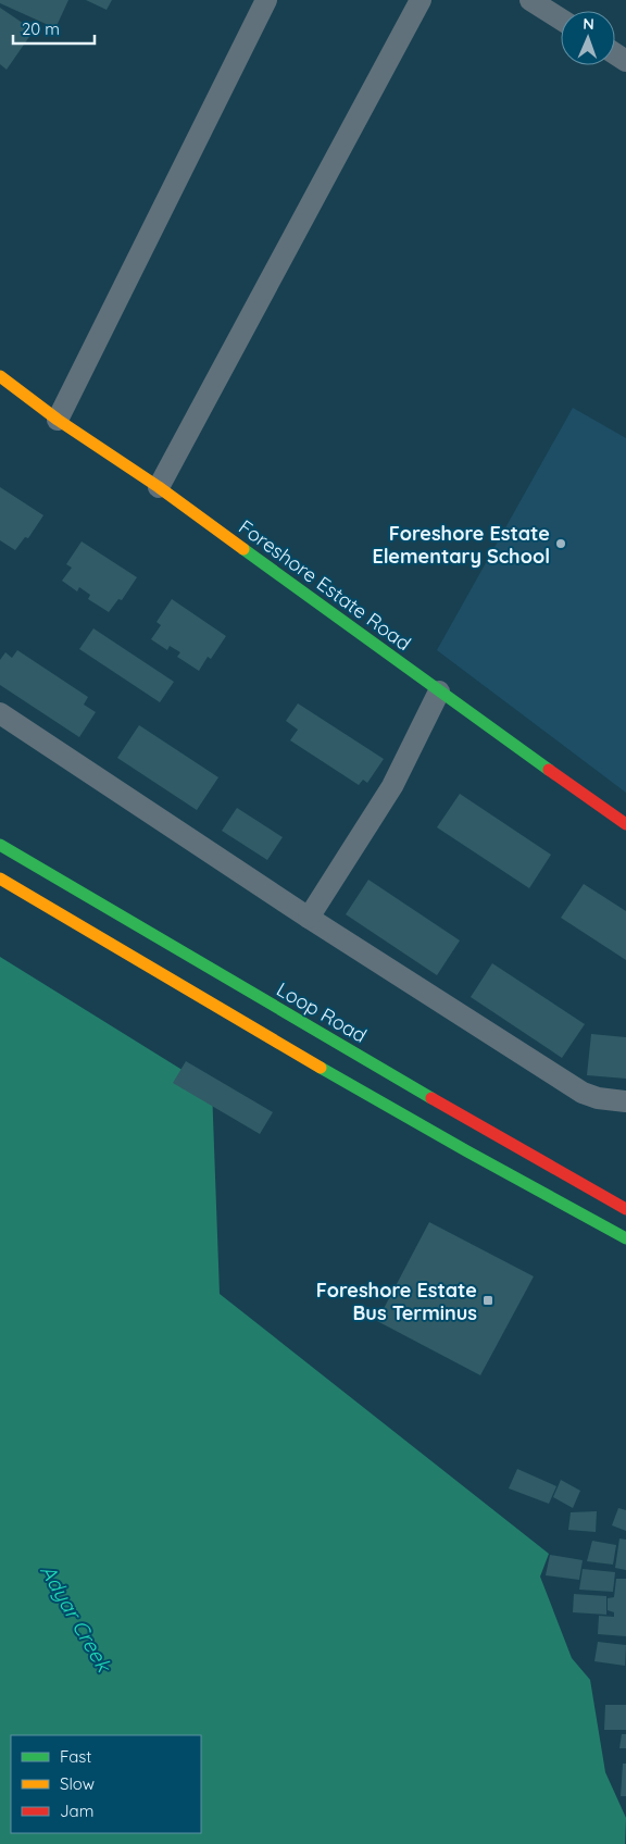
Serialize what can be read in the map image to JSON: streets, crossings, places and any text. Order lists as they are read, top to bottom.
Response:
{
  "streets": {
    "street": ["Foreshore Estate Road", "Loop Road"]
  },
  "water": ["Adyar Creek"],
  "places": {
    "other": ["Foreshore Estate Elementary School"],
    "transit": ["Foreshore Estate Bus Terminus"]
  },
  "legend": ["Fast", "Slow", "Jam"],
  "scale_bar": "20 m",
  "north": "top"
}
